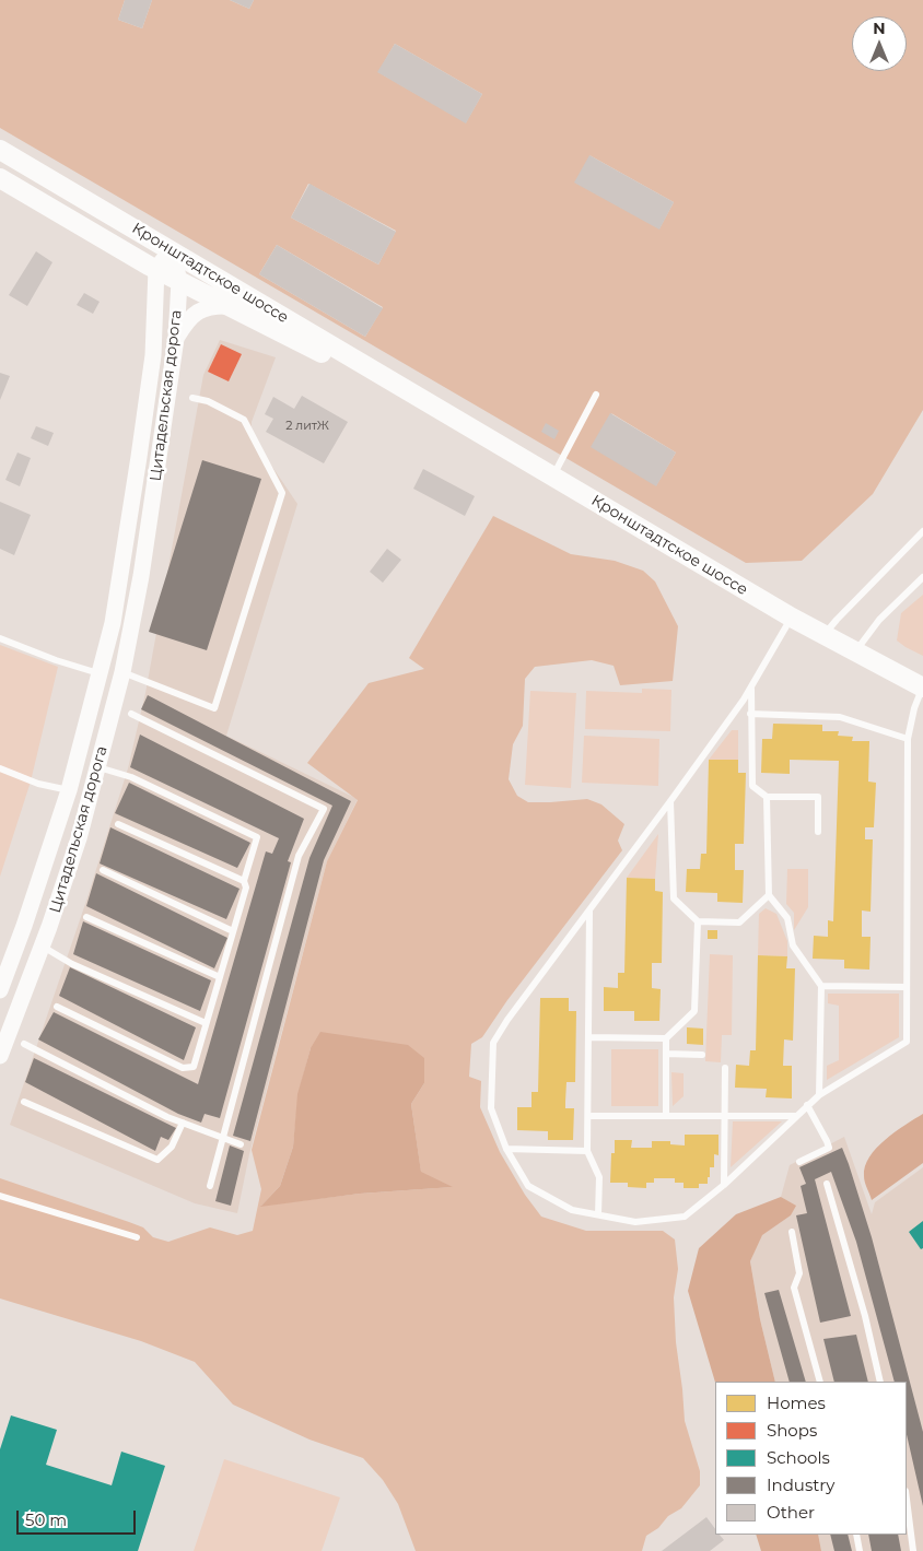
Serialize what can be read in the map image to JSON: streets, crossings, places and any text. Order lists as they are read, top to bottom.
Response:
{
  "streets": {
    "main road": ["Кронштадтское шоссе"],
    "street": ["Цитадельская дорога"]
  },
  "crossings": [
    ["Кронштадтское шоссе", "Цитадельская дорога"]
  ],
  "house_numbers": ["2 литЖ"],
  "legend": [
    "Homes",
    "Shops",
    "Schools",
    "Industry",
    "Other"
  ],
  "scale_bar": "50 m",
  "north": "top"
}
